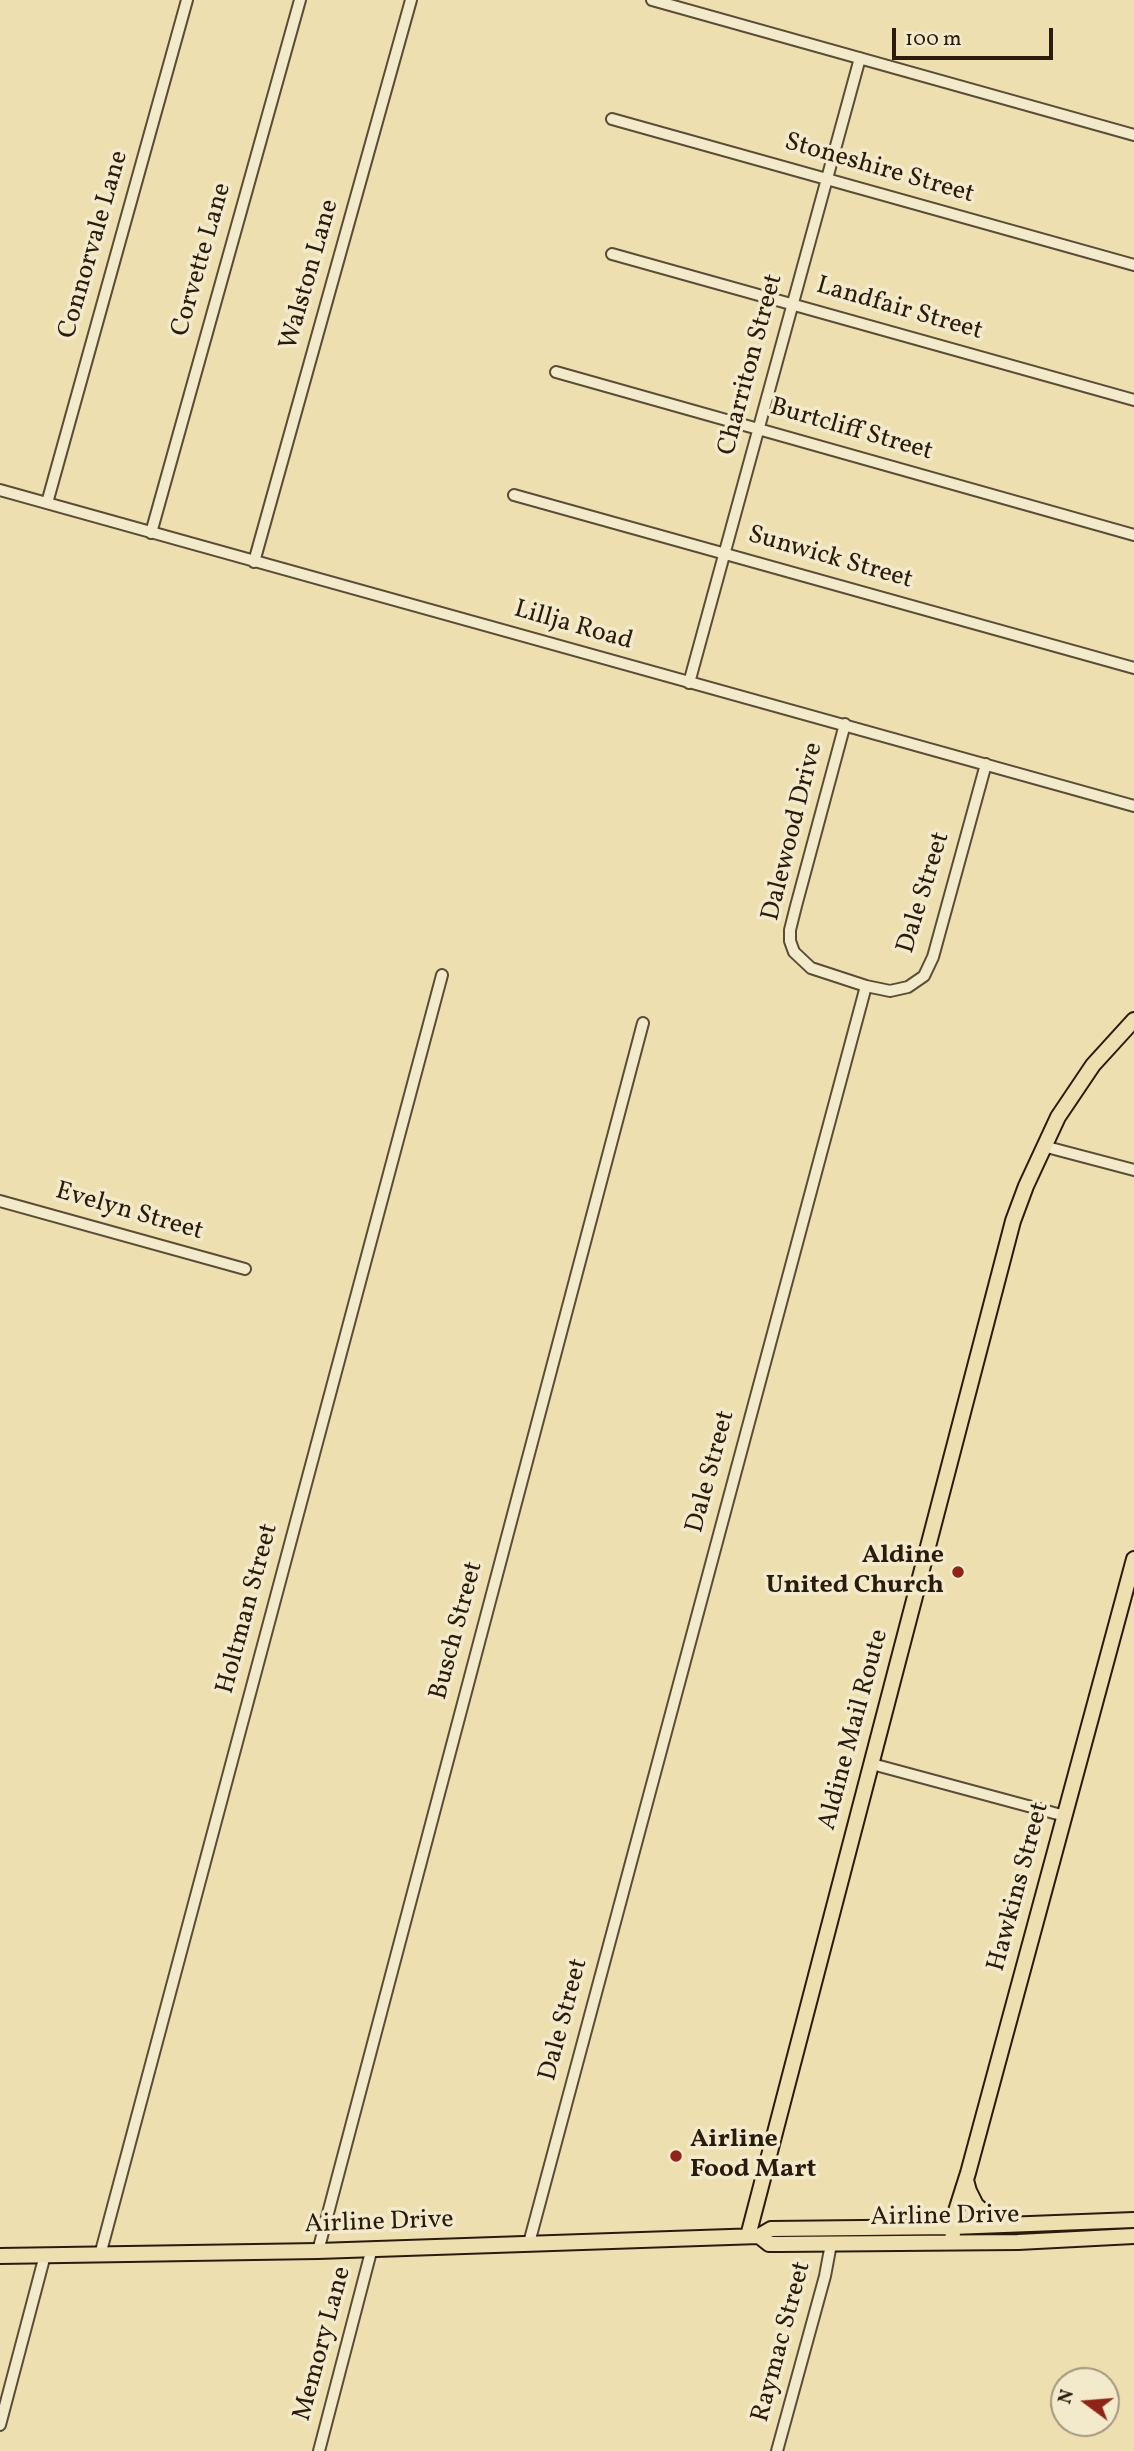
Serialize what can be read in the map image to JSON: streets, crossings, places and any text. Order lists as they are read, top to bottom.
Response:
{
  "streets": {
    "main road": ["Aldine Mail Route", "Hawkins Street", "Airline Drive"],
    "street": [
      "Stoneshire Street",
      "Connorvale Lane",
      "Corvette Lane",
      "Walston Lane",
      "Landfair Street",
      "Charriton Street",
      "Burtcliff Street",
      "Sunwick Street",
      "Lillja Road",
      "Dalewood Drive",
      "Dale Street",
      "Evelyn Street",
      "Holtman Street",
      "Busch Street",
      "Raymac Street",
      "Memory Lane"
    ]
  },
  "crossings": [
    ["Stoneshire Street", "Charriton Street"],
    ["Connorvale Lane", "Lillja Road"],
    ["Corvette Lane", "Lillja Road"],
    ["Walston Lane", "Lillja Road"],
    ["Landfair Street", "Charriton Street"],
    ["Charriton Street", "Burtcliff Street"],
    ["Charriton Street", "Sunwick Street"],
    ["Charriton Street", "Lillja Road"],
    ["Lillja Road", "Dalewood Drive"],
    ["Lillja Road", "Dale Street"],
    ["Dalewood Drive", "Dale Street"],
    ["Dale Street", "Airline Drive"],
    ["Holtman Street", "Airline Drive"],
    ["Busch Street", "Airline Drive"],
    ["Aldine Mail Route", "Airline Drive"],
    ["Hawkins Street", "Airline Drive"],
    ["Airline Drive", "Raymac Street"],
    ["Airline Drive", "Memory Lane"]
  ],
  "places": ["Aldine United Church", "Airline Food Mart"],
  "scale_bar": "100 m",
  "north": "left"
}
